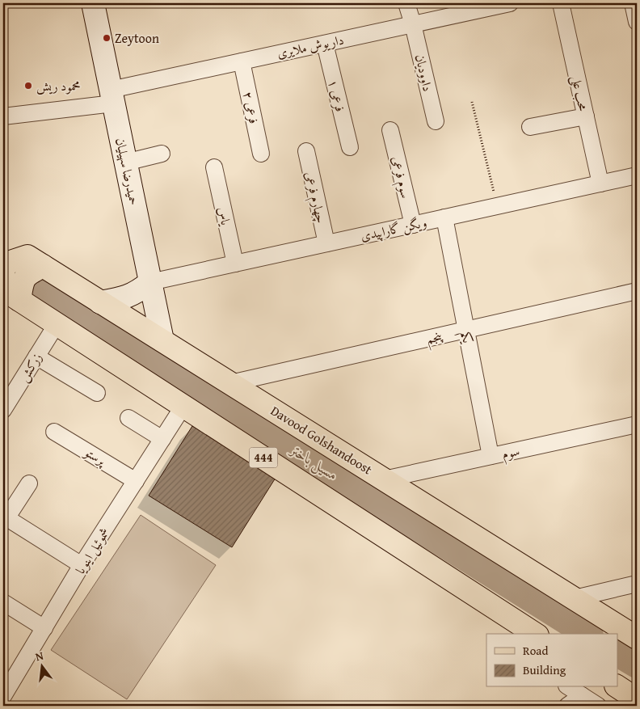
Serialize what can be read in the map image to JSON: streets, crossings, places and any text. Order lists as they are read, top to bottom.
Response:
{
  "streets": {
    "main road": ["حمیدرضا سهیلیان", "Davood Golshandoost", "444"],
    "street": [
      "داریوش ملایری",
      "داوودیان",
      "محب علی",
      "فرعی ۱",
      "فرعی ۲",
      "سوم فرعی",
      "چهارم فرعی",
      "یاس",
      "ویگن گاراپیدی",
      "پنجم",
      "یکم",
      "زرکش",
      "سوم",
      "پرستو",
      "شموئیل اینویا"
    ]
  },
  "crossings": [
    ["داریوش ملایری", "داوودیان"],
    ["داریوش ملایری", "فرعی ۱"],
    ["داریوش ملایری", "فرعی ۲"],
    ["داریوش ملایری", "حمیدرضا سهیلیان"],
    ["محب علی", "ویگن گاراپیدی"],
    ["حمیدرضا سهیلیان", "ویگن گاراپیدی"],
    ["حمیدرضا سهیلیان", "Davood Golshandoost"],
    ["سوم فرعی", "ویگن گاراپیدی"],
    ["چهارم فرعی", "ویگن گاراپیدی"],
    ["یاس", "ویگن گاراپیدی"],
    ["ویگن گاراپیدی", "یکم"],
    ["پنجم", "یکم"],
    ["پنجم", "Davood Golshandoost"],
    ["یکم", "سوم"],
    ["زرکش", "444"],
    ["Davood Golshandoost", "سوم"],
    ["پرستو", "شموئیل اینویا"],
    ["444", "شموئیل اینویا"]
  ],
  "water": ["مسیل باختر"],
  "places": ["Zeytoon", "محمود ریش"],
  "legend": ["Road", "Building"],
  "north": "top"
}
